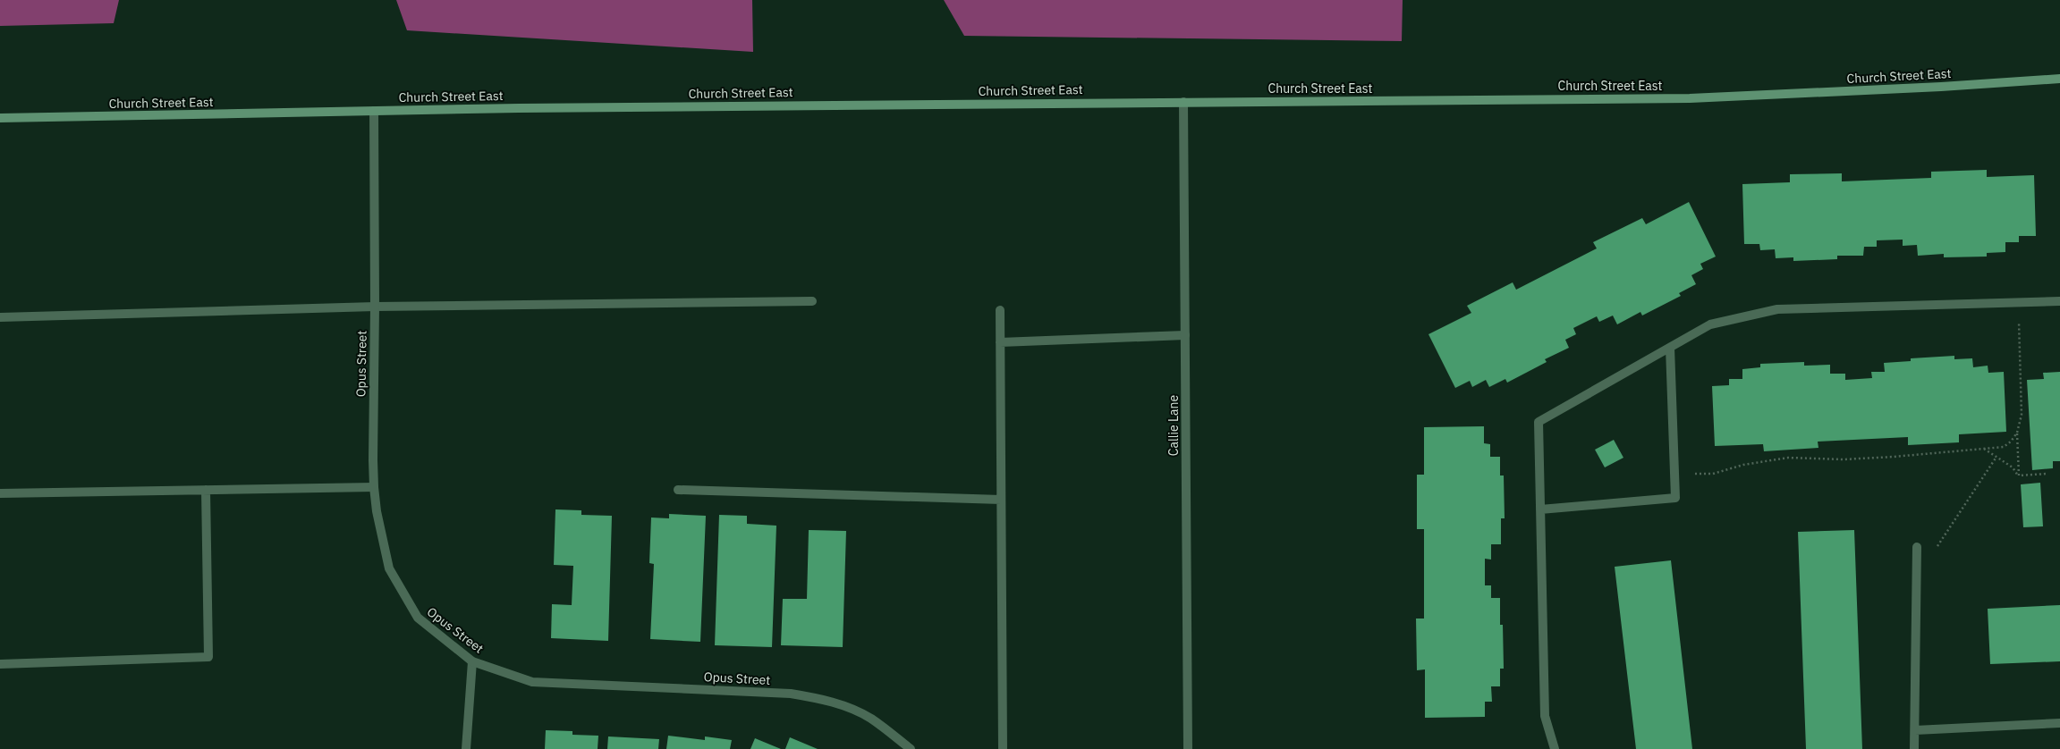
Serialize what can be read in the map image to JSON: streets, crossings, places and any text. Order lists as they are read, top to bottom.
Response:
{
  "streets": {
    "main road": ["Church Street East"],
    "street": ["Opus Street", "Callie Lane"]
  },
  "crossings": [
    ["Church Street East", "Opus Street"],
    ["Church Street East", "Callie Lane"]
  ]
}
